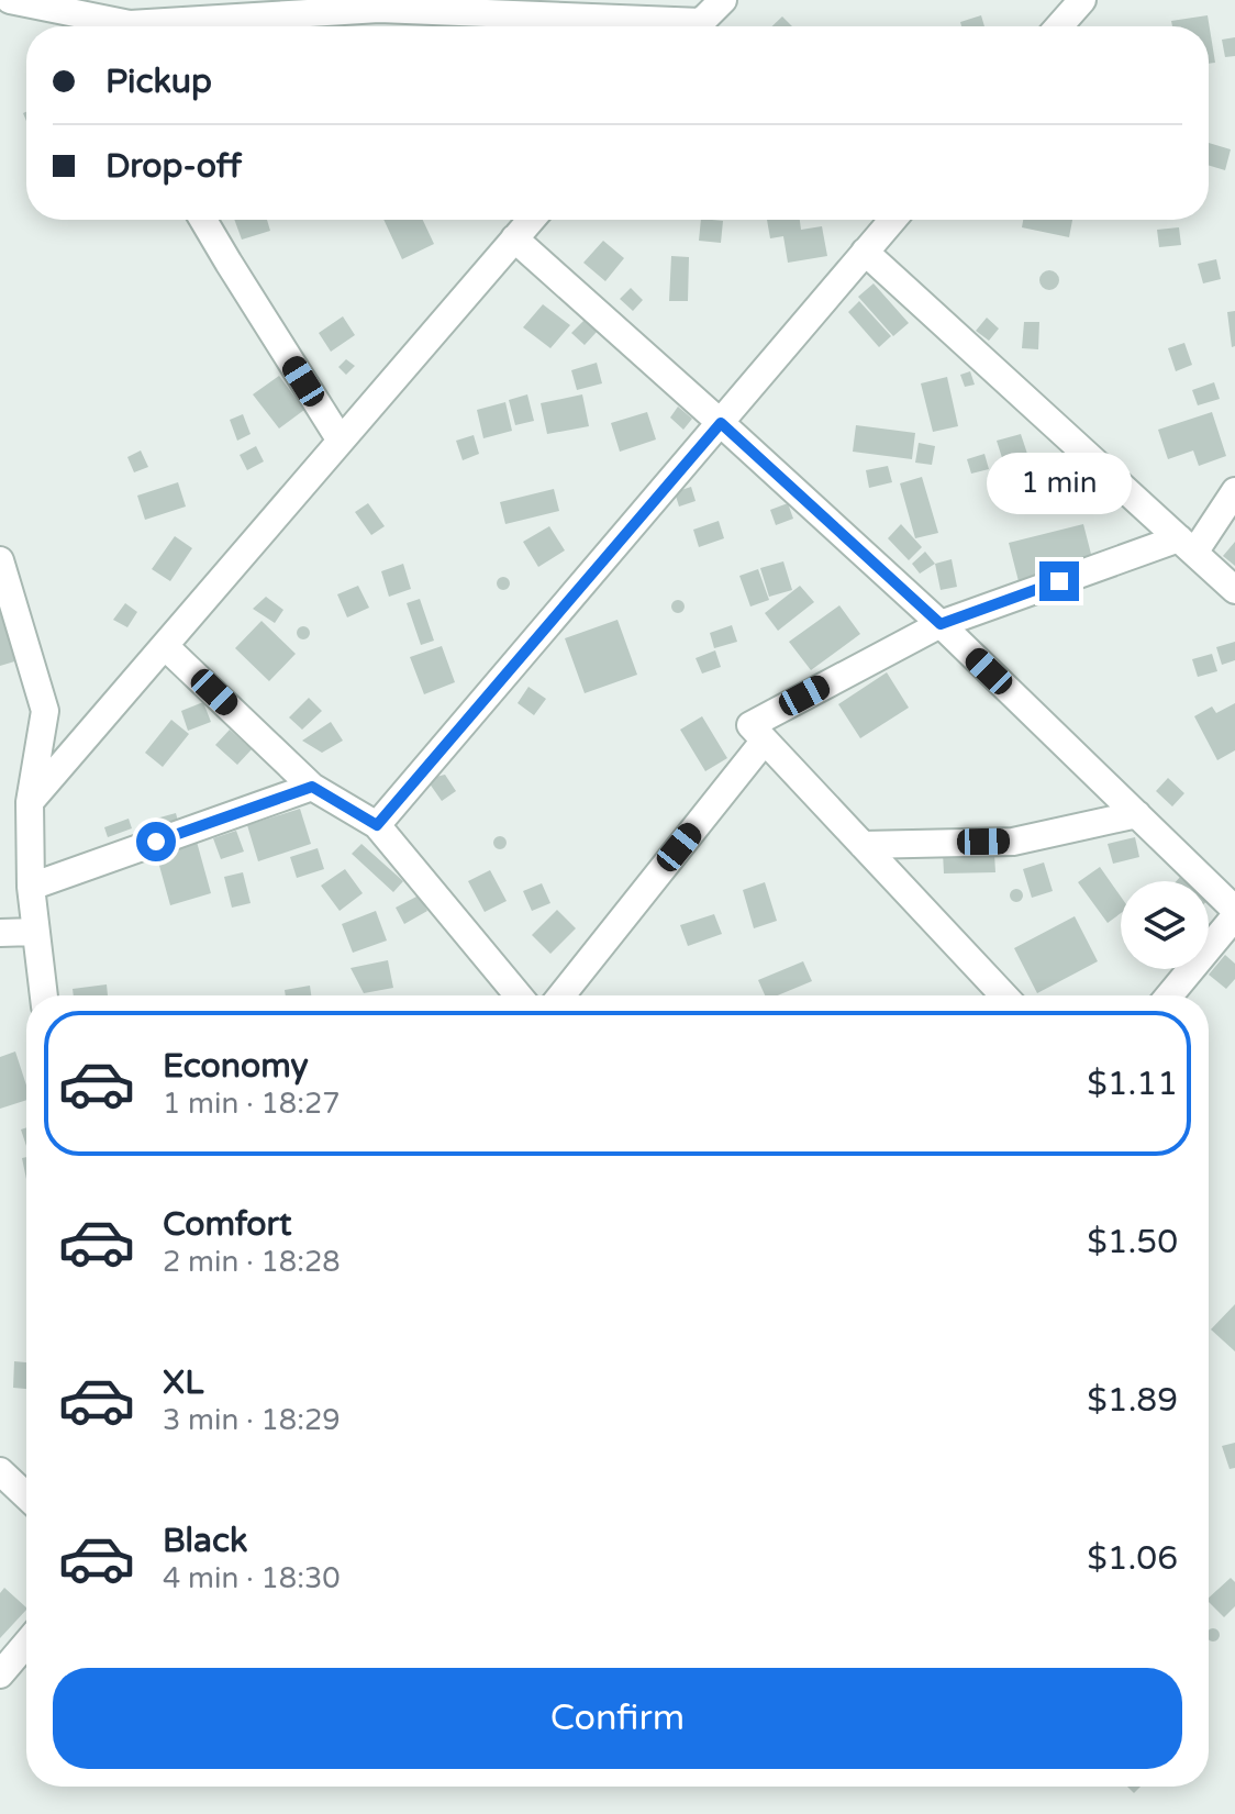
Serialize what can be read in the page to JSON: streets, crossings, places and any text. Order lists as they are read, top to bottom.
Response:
{
  "page": {
    "banner": ["Pickup", "Drop-off"],
    "bubble": "1 min",
    "list": [
      {
        "name": "Economy",
        "note": "1 min · 18:27",
        "value": "$1.11"
      },
      {
        "name": "Comfort",
        "note": "2 min · 18:28",
        "value": "$1.50"
      },
      {
        "name": "XL",
        "note": "3 min · 18:29",
        "value": "$1.89"
      },
      {
        "name": "Black",
        "note": "4 min · 18:30",
        "value": "$1.06"
      }
    ],
    "buttons": "Confirm"
  }
}
